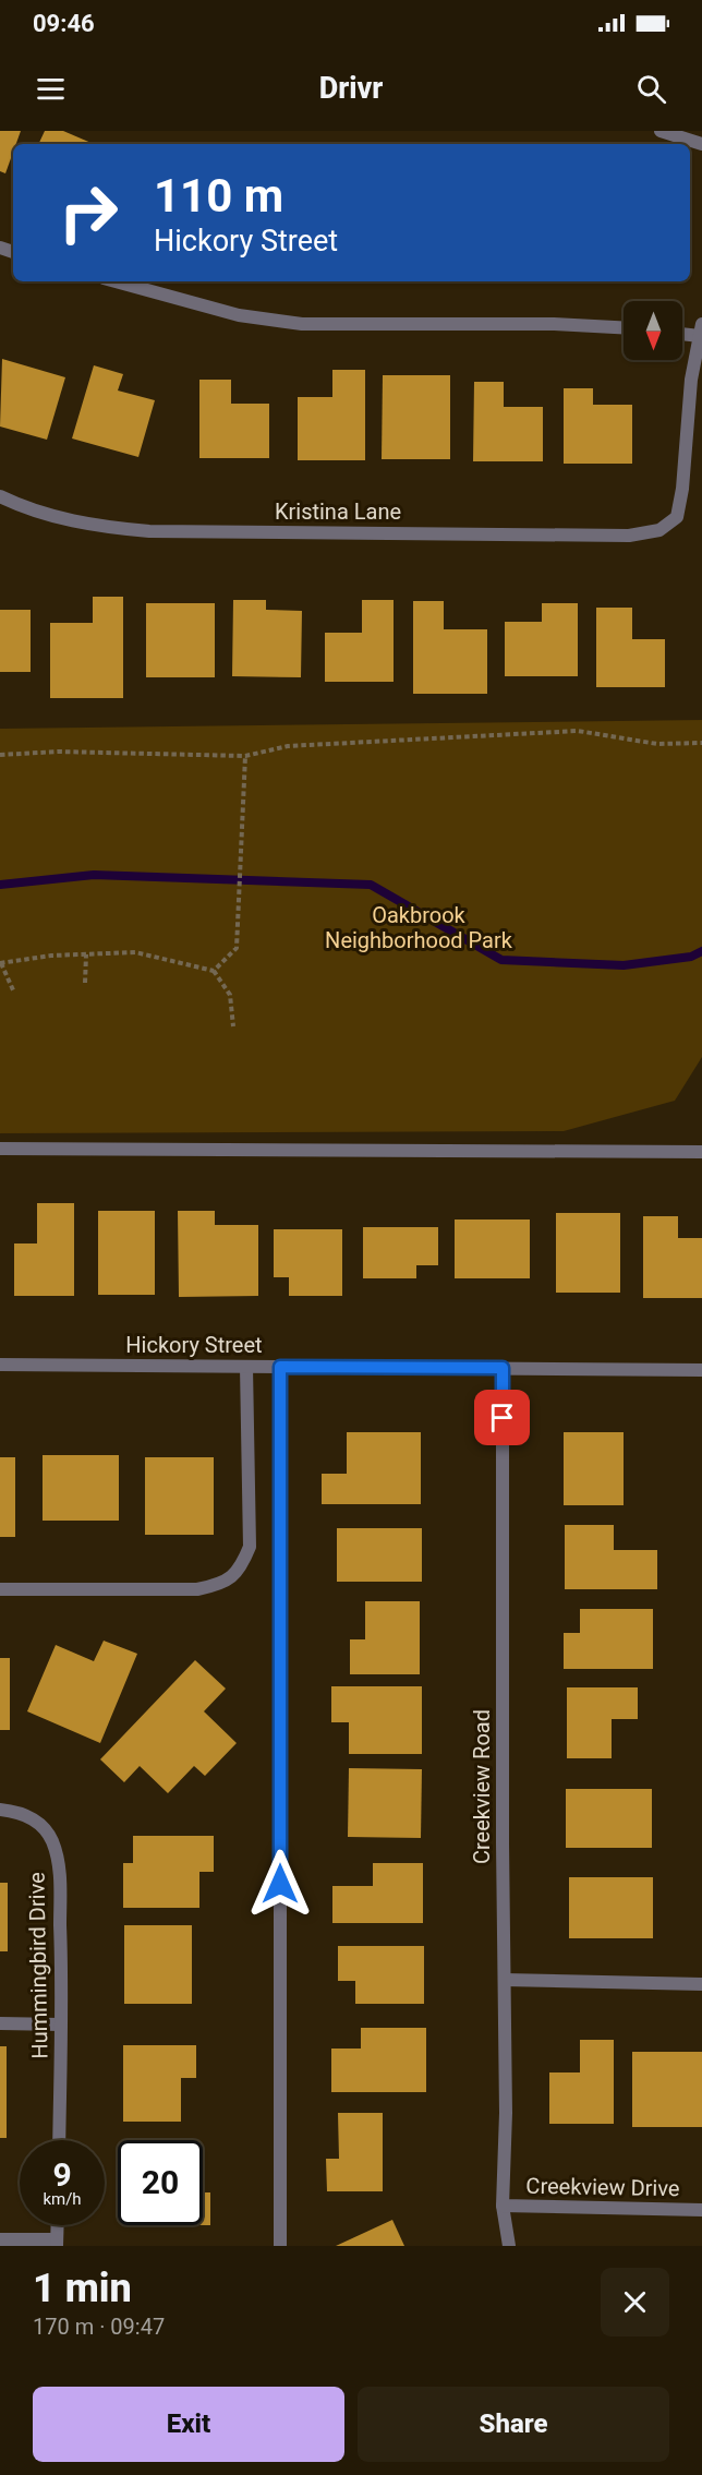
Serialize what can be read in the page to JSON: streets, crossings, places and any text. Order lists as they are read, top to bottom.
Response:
{
  "streets": {
    "street": [
      "Kristina Lane",
      "Hickory Street",
      "Creekview Road",
      "Hummingbird Drive",
      "Creekview Drive"
    ]
  },
  "crossings": [
    ["Hickory Street", "Creekview Road"],
    ["Creekview Road", "Creekview Drive"]
  ],
  "parks": ["Oakbrook Neighborhood Park"],
  "north": "bottom",
  "page": {
    "status": "09:46",
    "header": "Drivr",
    "turn": ["110 m", "Hickory Street"],
    "speed": "9 km/h",
    "limit": "20",
    "heading": ["1 min", "170 m · 09:47"],
    "buttons": ["Exit", "Share"]
  }
}
